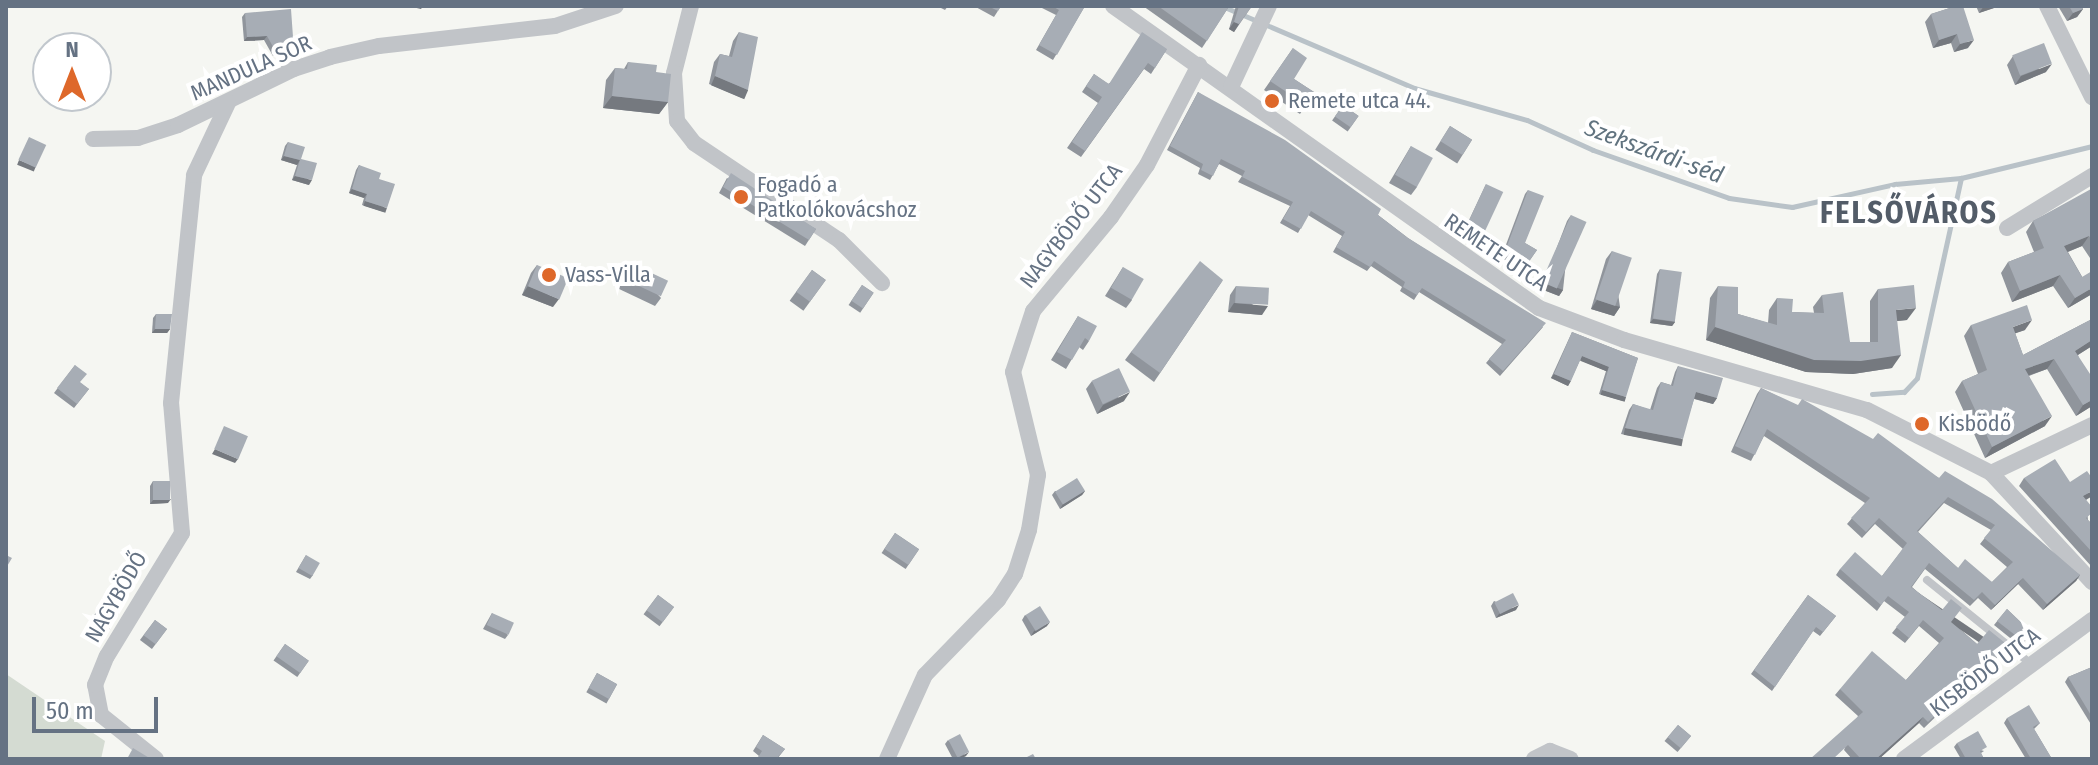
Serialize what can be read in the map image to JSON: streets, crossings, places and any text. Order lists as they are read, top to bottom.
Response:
{
  "streets": {
    "street": [
      "MANDULA SOR",
      "NAGYBÖDŐ UTCA",
      "REMETE UTCA",
      "NAGYBÖDŐ",
      "KISBÖDŐ UTCA"
    ]
  },
  "crossings": [
    ["MANDULA SOR", "NAGYBÖDŐ"],
    ["NAGYBÖDŐ UTCA", "REMETE UTCA"]
  ],
  "districts": ["FELSŐVÁROS"],
  "water": ["Szekszárdi-séd"],
  "places": [
    "Remete utca 44.",
    "Fogadó a Patkolókovácshoz",
    "Vass-Villa",
    "Kisbödő"
  ],
  "scale_bar": "50 m",
  "north": "top"
}
